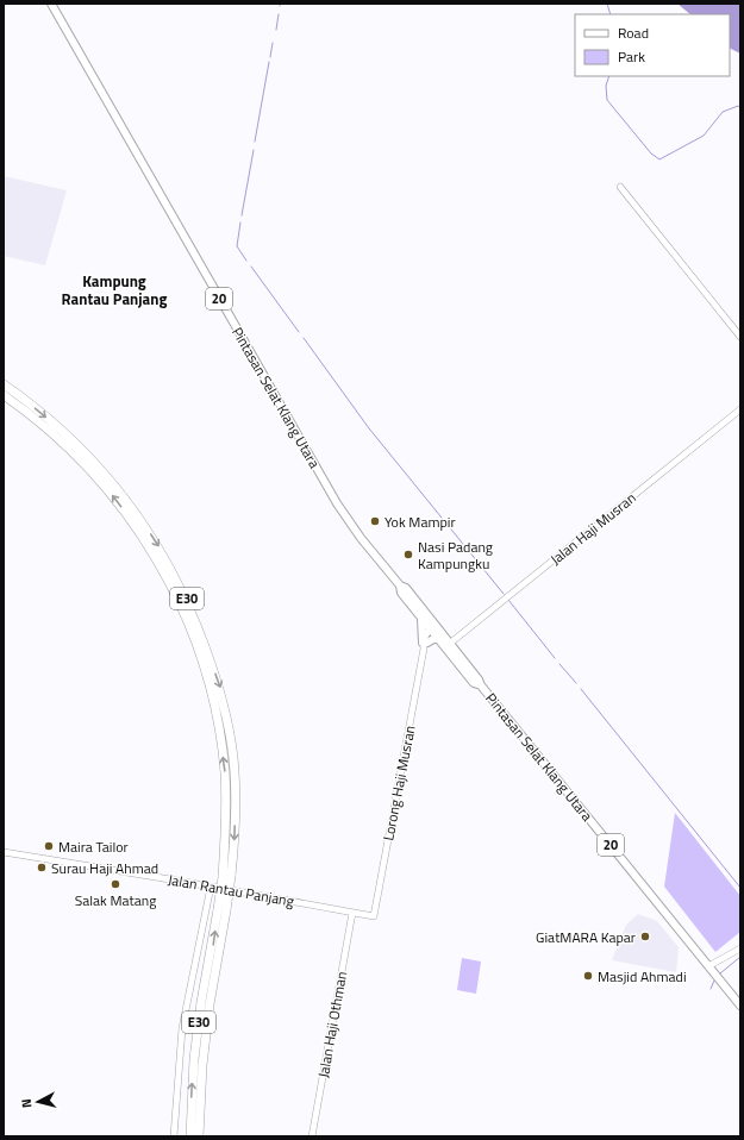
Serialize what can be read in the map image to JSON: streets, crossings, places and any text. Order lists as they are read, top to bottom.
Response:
{
  "streets": {
    "highway": ["20", "Pintasan Selat Klang Utara", "E30"],
    "street": [
      "Jalan Haji Musran",
      "Lorong Haji Musran",
      "Jalan Rantau Panjang",
      "Jalan Haji Othman"
    ]
  },
  "crossings": [
    ["Pintasan Selat Klang Utara", "Jalan Haji Musran"],
    ["Pintasan Selat Klang Utara", "Lorong Haji Musran"],
    ["Lorong Haji Musran", "Jalan Rantau Panjang"],
    ["Jalan Rantau Panjang", "Jalan Haji Othman"]
  ],
  "districts": ["Kampung Rantau Panjang"],
  "places": [
    "Yok Mampir",
    "Nasi Padang Kampungku",
    "Maira Tailor",
    "Surau Haji Ahmad",
    "Salak Matang",
    "GiatMARA Kapar",
    "Masjid Ahmadi"
  ],
  "legend": ["Road", "Park"],
  "north": "left"
}
